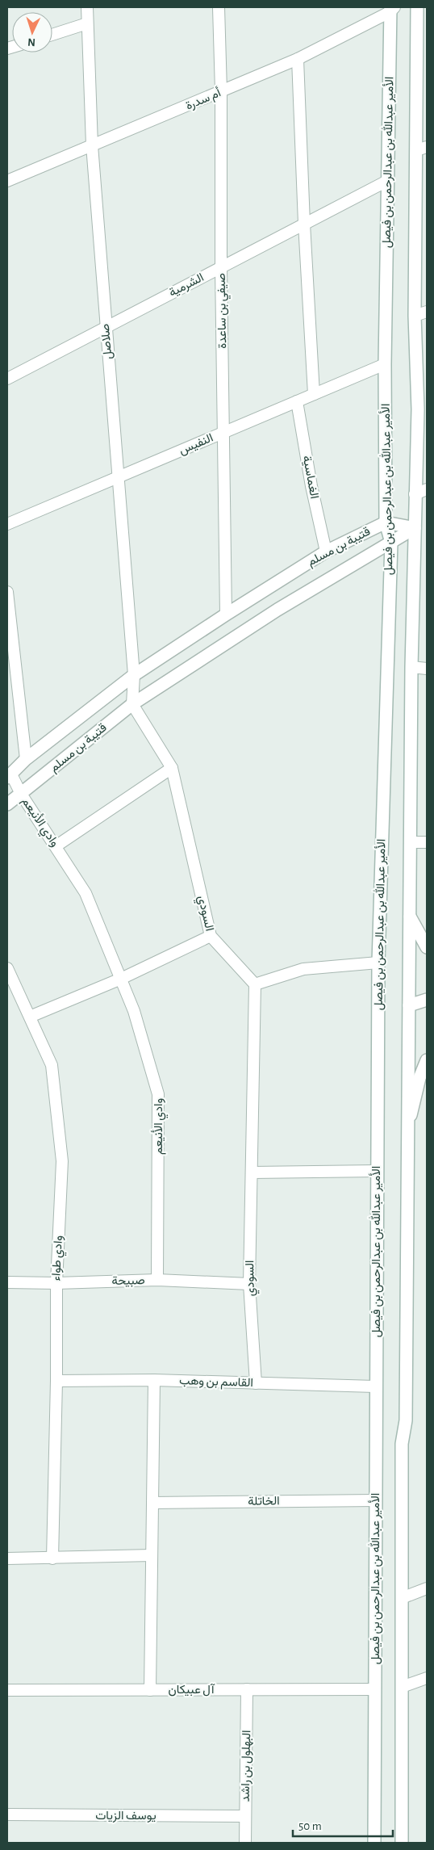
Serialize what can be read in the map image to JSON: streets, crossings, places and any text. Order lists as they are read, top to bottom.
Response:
{
  "streets": {
    "main road": ["الأمير عبدالله بن عبدالرحمن بن فيصل", "قتيبة بن مسلم"],
    "street": [
      "أم سدرة",
      "الشرمية",
      "صيفي بن ساعدة",
      "صلاصل",
      "النفيس",
      "الغماسية",
      "وادي الأنيعم",
      "السودي",
      "وادي طواء",
      "صبيحة",
      "القاسم بن وهب",
      "الخاتلة",
      "آل عبيكان",
      "البهلول بن راشد",
      "يوسف الزيات"
    ]
  },
  "crossings": [
    ["أم سدرة", "الأمير عبدالله بن عبدالرحمن بن فيصل"],
    ["أم سدرة", "صيفي بن ساعدة"],
    ["أم سدرة", "صلاصل"],
    ["الأمير عبدالله بن عبدالرحمن بن فيصل", "الشرمية"],
    ["الأمير عبدالله بن عبدالرحمن بن فيصل", "النفيس"],
    ["الأمير عبدالله بن عبدالرحمن بن فيصل", "قتيبة بن مسلم"],
    ["الأمير عبدالله بن عبدالرحمن بن فيصل", "القاسم بن وهب"],
    ["الأمير عبدالله بن عبدالرحمن بن فيصل", "الخاتلة"],
    ["الأمير عبدالله بن عبدالرحمن بن فيصل", "آل عبيكان"],
    ["الشرمية", "صيفي بن ساعدة"],
    ["الشرمية", "صلاصل"],
    ["صيفي بن ساعدة", "النفيس"],
    ["صيفي بن ساعدة", "قتيبة بن مسلم"],
    ["صلاصل", "النفيس"],
    ["صلاصل", "قتيبة بن مسلم"],
    ["النفيس", "الغماسية"],
    ["الغماسية", "قتيبة بن مسلم"],
    ["قتيبة بن مسلم", "وادي الأنيعم"],
    ["قتيبة بن مسلم", "السودي"],
    ["وادي الأنيعم", "صبيحة"],
    ["السودي", "صبيحة"],
    ["السودي", "القاسم بن وهب"],
    ["وادي طواء", "صبيحة"],
    ["وادي طواء", "القاسم بن وهب"],
    ["آل عبيكان", "البهلول بن راشد"],
    ["البهلول بن راشد", "يوسف الزيات"]
  ],
  "scale_bar": "50 m",
  "north": "bottom"
}
